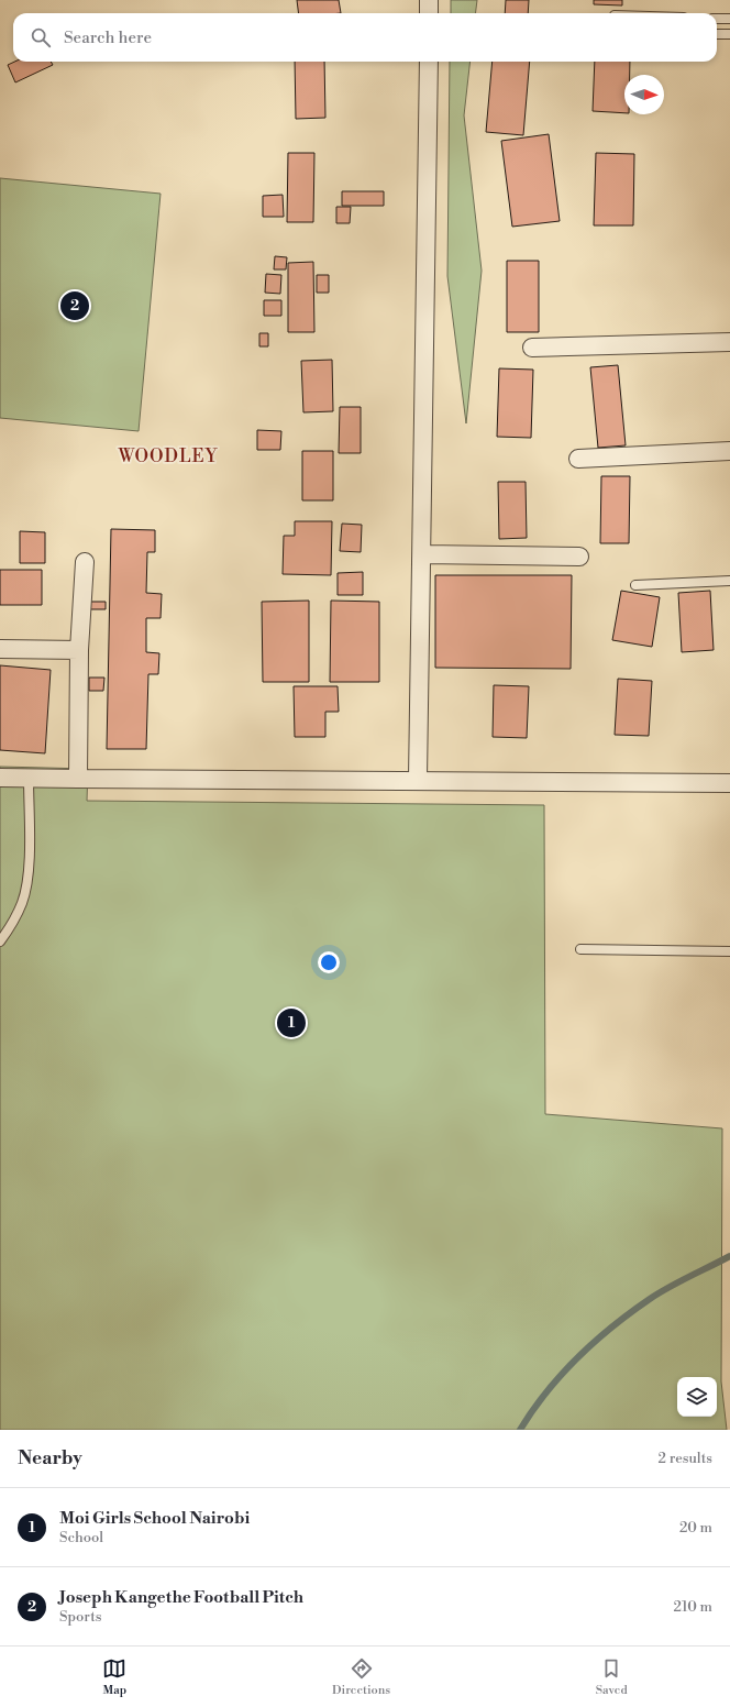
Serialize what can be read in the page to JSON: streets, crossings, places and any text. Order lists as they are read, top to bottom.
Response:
{
  "districts": ["WOODLEY"],
  "north": "right",
  "page": {
    "search": "Search here",
    "pins": ["2", "1"],
    "heading": ["Nearby", "2 results"],
    "list": [
      {
        "mark": "1",
        "name": "Moi Girls School Nairobi",
        "note": "School",
        "value": "20 m"
      },
      {
        "mark": "2",
        "name": "Joseph Kangethe Football Pitch",
        "note": "Sports",
        "value": "210 m"
      }
    ],
    "nav": ["Map", "Directions", "Saved"]
  }
}
